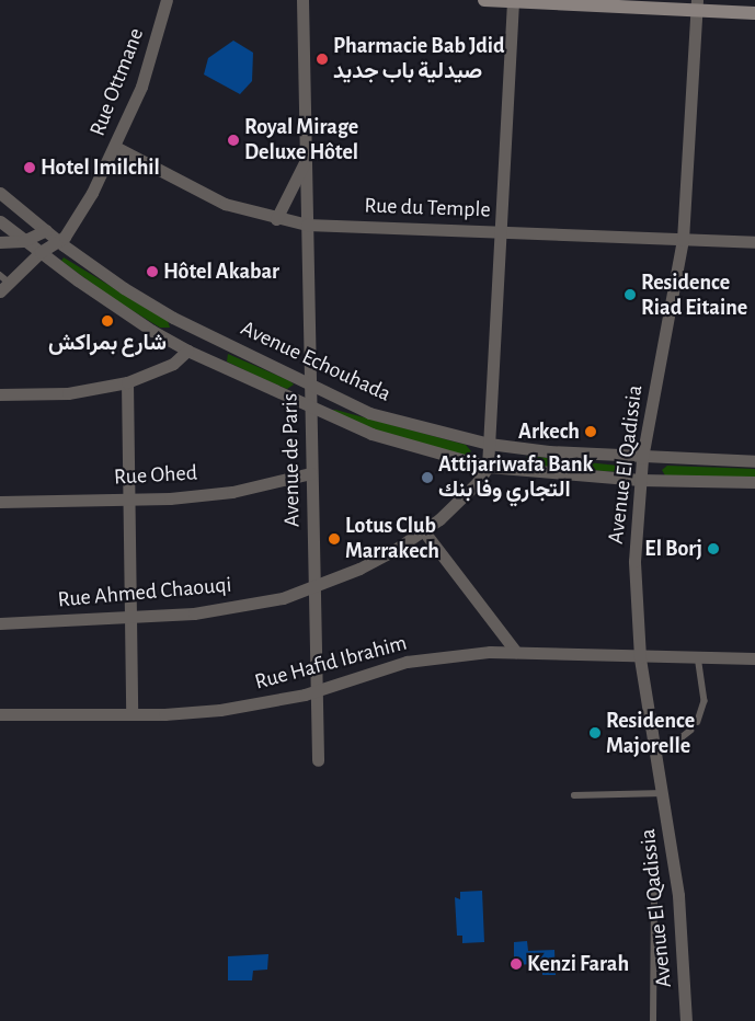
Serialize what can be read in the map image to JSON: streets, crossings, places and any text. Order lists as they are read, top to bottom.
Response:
{
  "streets": {
    "street": [
      "Rue Ottmane",
      "Rue du Temple",
      "Avenue Echouhada",
      "Avenue de Paris",
      "Avenue El Qadissia",
      "Rue Ohed",
      "Rue Ahmed Chaouqi",
      "Rue Hafid Ibrahim"
    ]
  },
  "crossings": [
    ["Rue Ottmane", "Rue du Temple"],
    ["Rue Ottmane", "Avenue Echouhada"],
    ["Rue du Temple", "Avenue de Paris"],
    ["Rue du Temple", "Avenue El Qadissia"],
    ["Avenue Echouhada", "Avenue de Paris"],
    ["Avenue Echouhada", "Avenue El Qadissia"],
    ["Avenue Echouhada", "Rue Ahmed Chaouqi"],
    ["Avenue de Paris", "Rue Ohed"],
    ["Avenue de Paris", "Rue Ahmed Chaouqi"],
    ["Avenue de Paris", "Rue Hafid Ibrahim"],
    ["Avenue El Qadissia", "Rue Hafid Ibrahim"]
  ],
  "places": [
    "Pharmacie Bab Jdid صيدلية باب جديد",
    "Royal Mirage Deluxe Hôtel",
    "Hotel Imilchil",
    "Hôtel Akabar",
    "Residence Riad Eitaine",
    "شارع بمراكش",
    "Arkech",
    "Attijariwafa Bank التجاري وفا بنك",
    "Lotus Club Marrakech",
    "El Borj",
    "Residence Majorelle",
    "Kenzi Farah"
  ]
}
